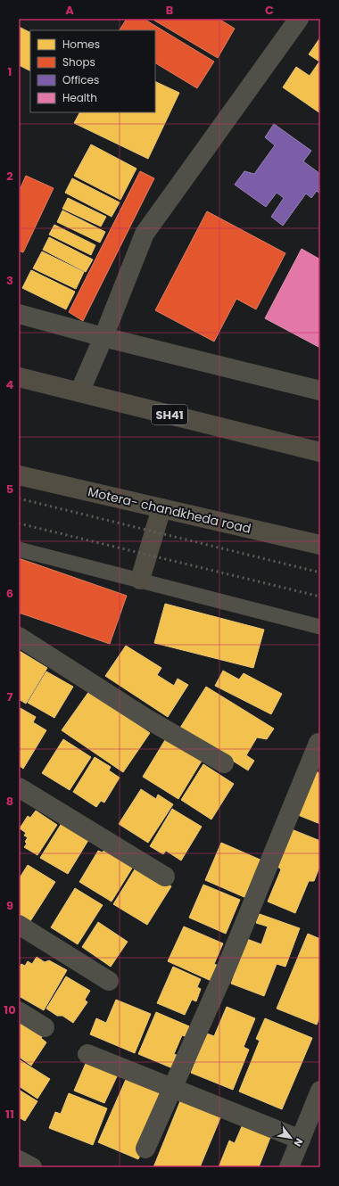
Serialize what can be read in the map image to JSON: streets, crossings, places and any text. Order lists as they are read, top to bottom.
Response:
{
  "streets": {
    "main road": ["SH41", "Motera- chandkheda road"]
  },
  "legend": [
    "Homes",
    "Shops",
    "Offices",
    "Health"
  ],
  "north": "bottom right",
  "grid": {
    "columns": ["A", "B", "C"],
    "rows": [
      "1",
      "2",
      "3",
      "4",
      "5",
      "6",
      "7",
      "8",
      "9",
      "10",
      "11"
    ]
  }
}
